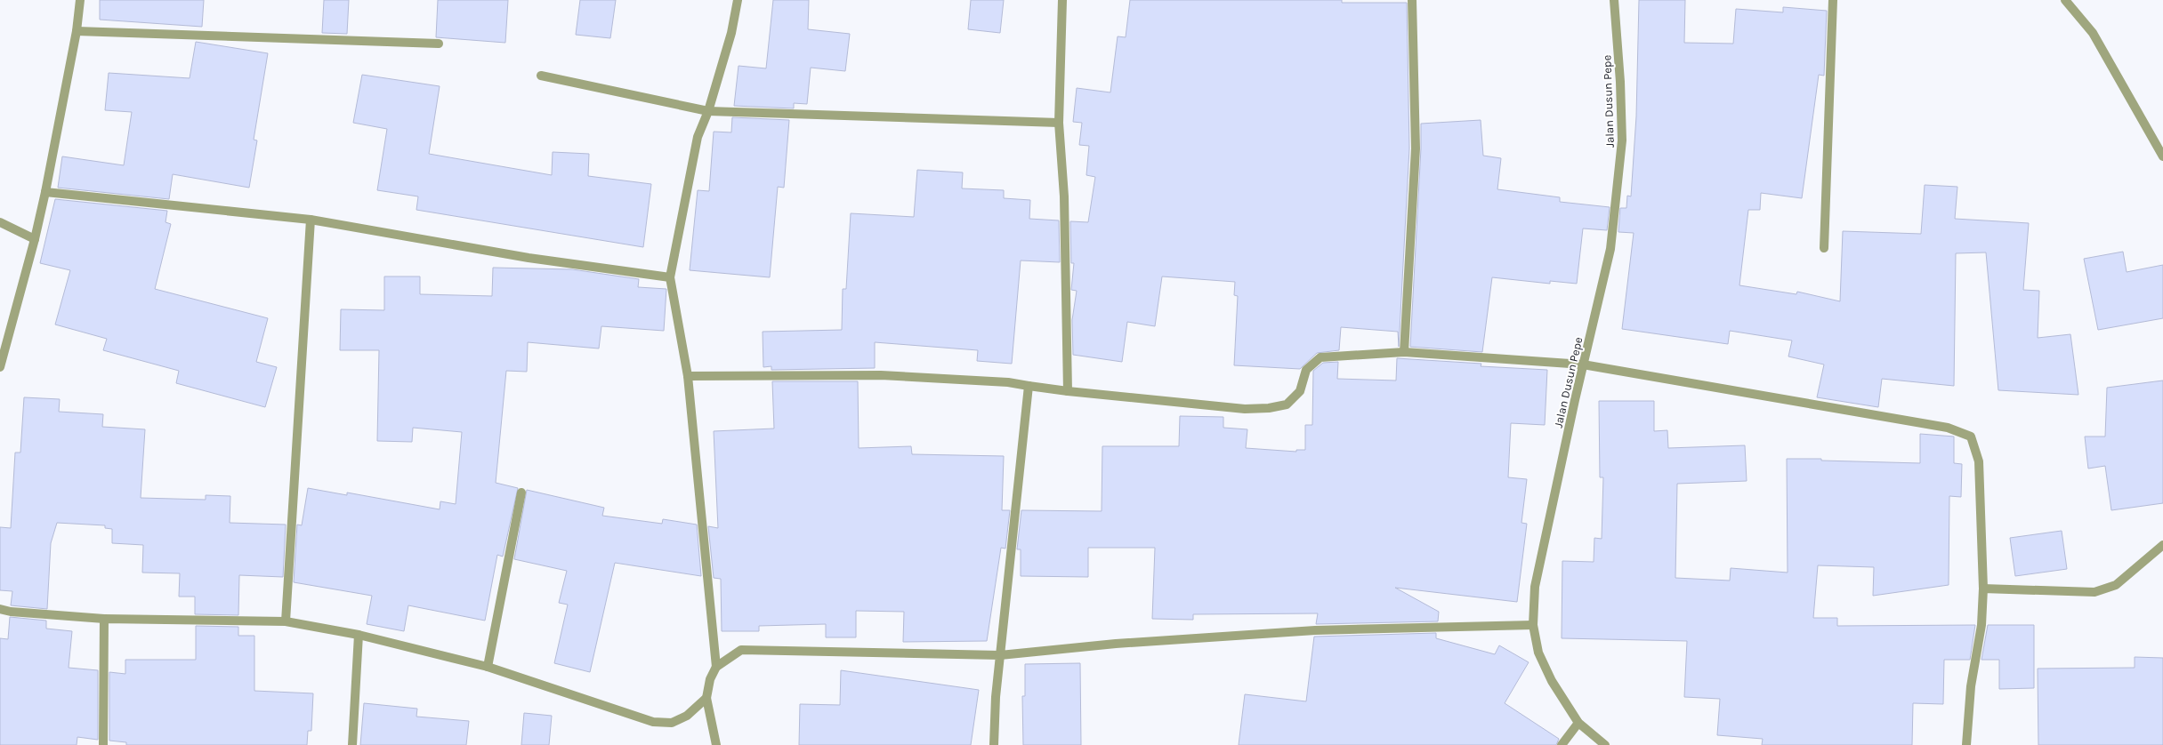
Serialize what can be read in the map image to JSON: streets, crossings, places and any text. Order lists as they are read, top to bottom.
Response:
{
  "streets": {
    "street": ["Jalan Dusun Pepe"]
  }
}
